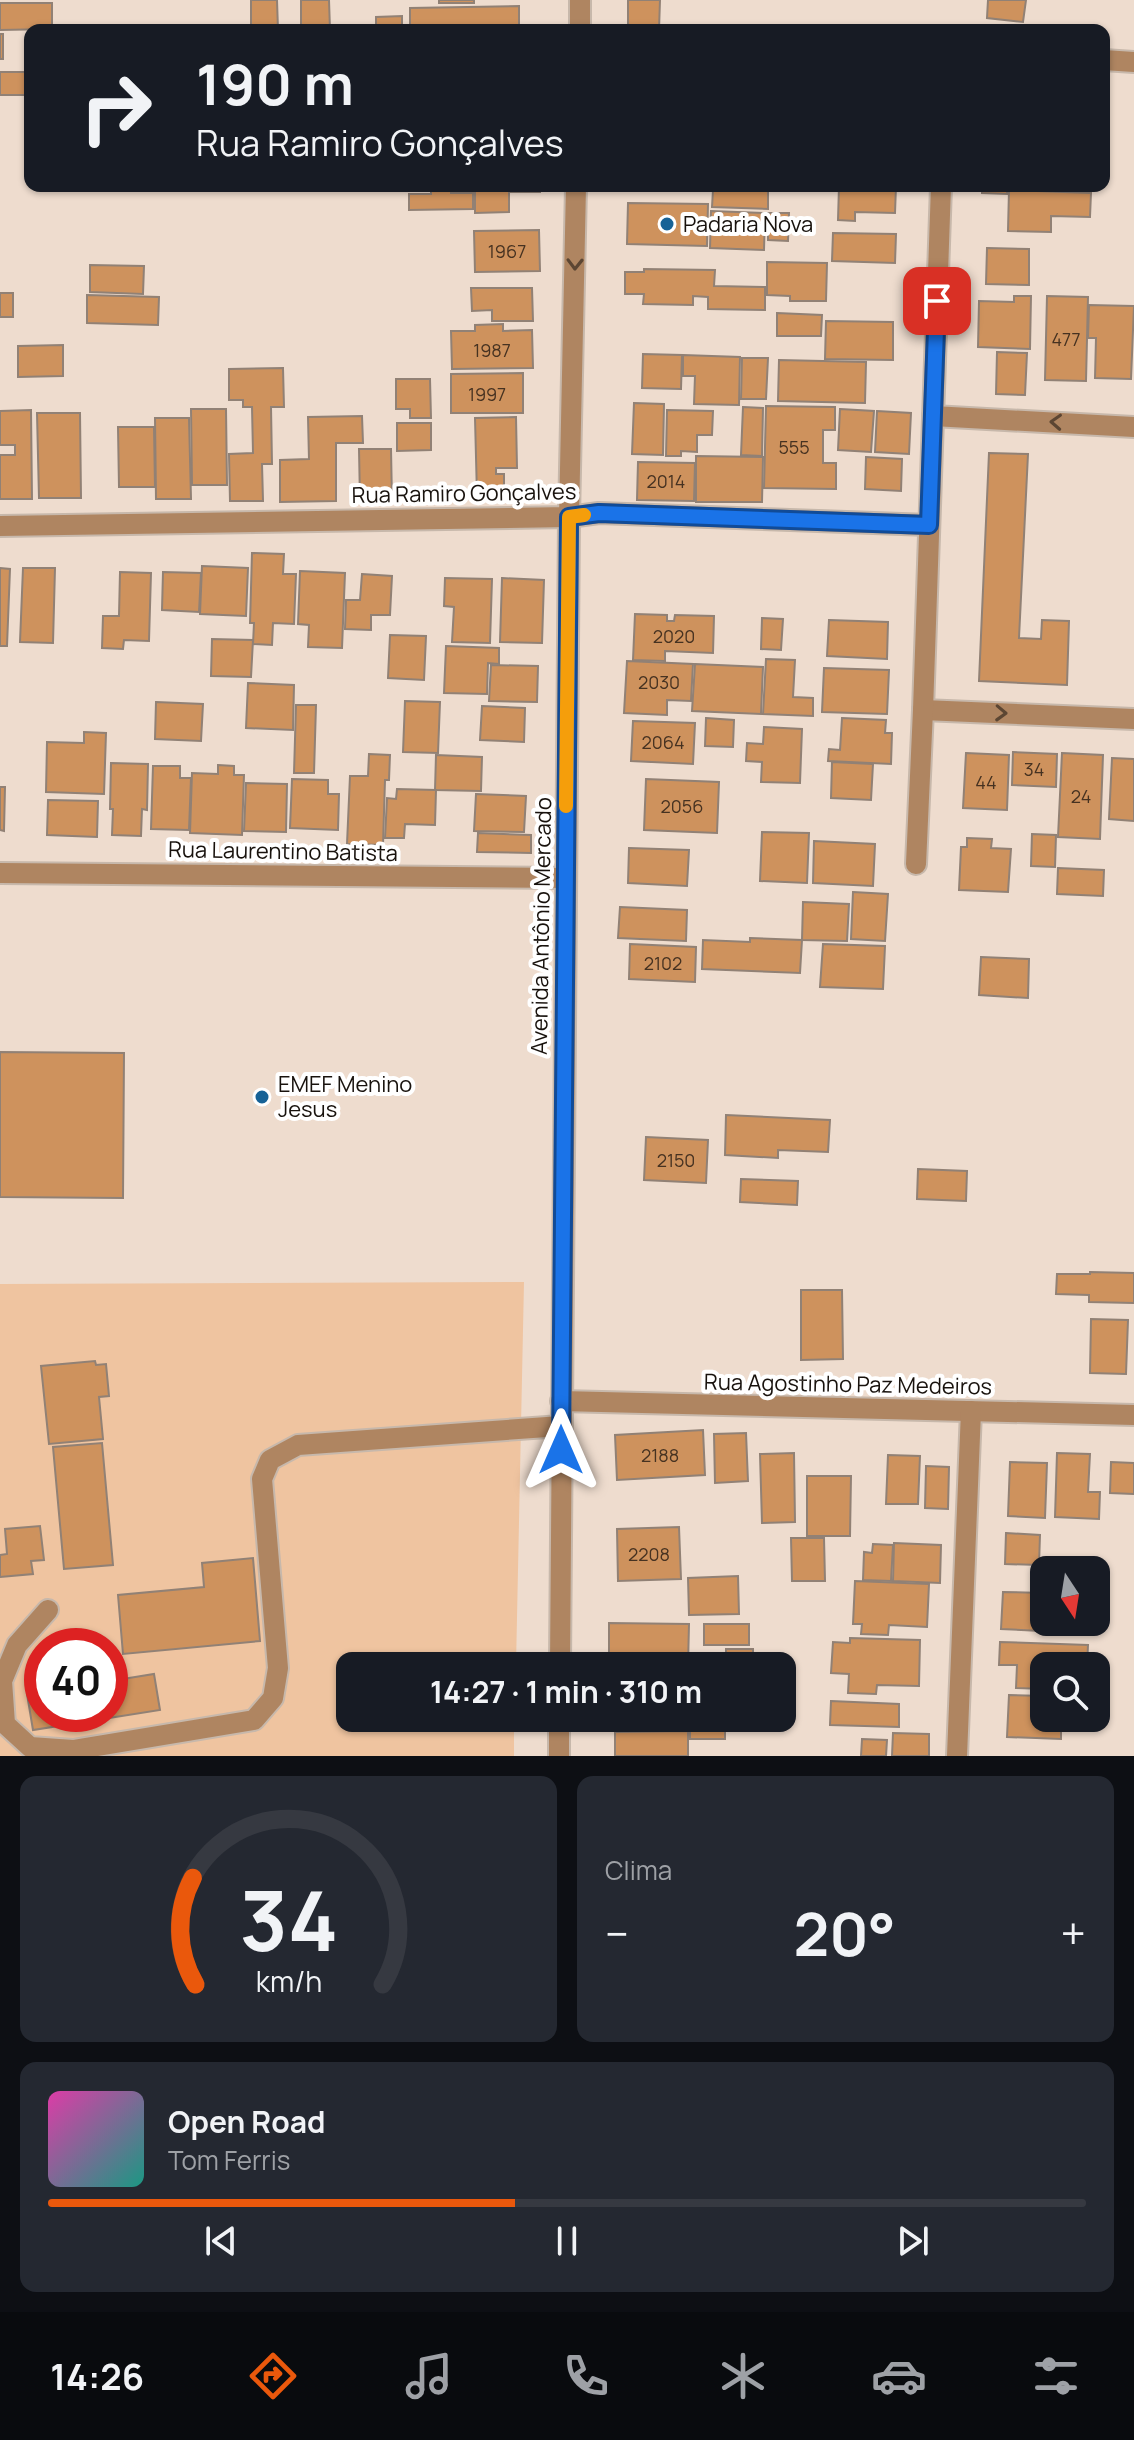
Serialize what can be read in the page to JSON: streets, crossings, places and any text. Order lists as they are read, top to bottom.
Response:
{
  "streets": {
    "street": [
      "Rua Ramiro Gonçalves",
      "Rua Laurentino Batista",
      "Avenida Antônio Mercado",
      "Rua Agostinho Paz Medeiros"
    ]
  },
  "crossings": [
    ["Rua Ramiro Gonçalves", "Avenida Antônio Mercado"],
    ["Rua Laurentino Batista", "Avenida Antônio Mercado"],
    ["Avenida Antônio Mercado", "Rua Agostinho Paz Medeiros"]
  ],
  "places": ["Padaria Nova", "EMEF Menino Jesus"],
  "house_numbers": [
    "1967",
    "477",
    "1987",
    "1997",
    "555",
    "2014",
    "2020",
    "2030",
    "2064",
    "34",
    "44",
    "24",
    "2056",
    "2102",
    "2150",
    "2188",
    "2208"
  ],
  "north": "bottom",
  "page": {
    "turn": ["190 m", "Rua Ramiro Gonçalves"],
    "limit": "40",
    "trip": "14:27 · 1 min · 310 m",
    "tile": "Clima",
    "heat": ["−", "20°", "+"],
    "song": ["Open Road", "Tom Ferris"],
    "tabs": "14:26",
    "gauge": ["34", "km/h"]
  }
}
